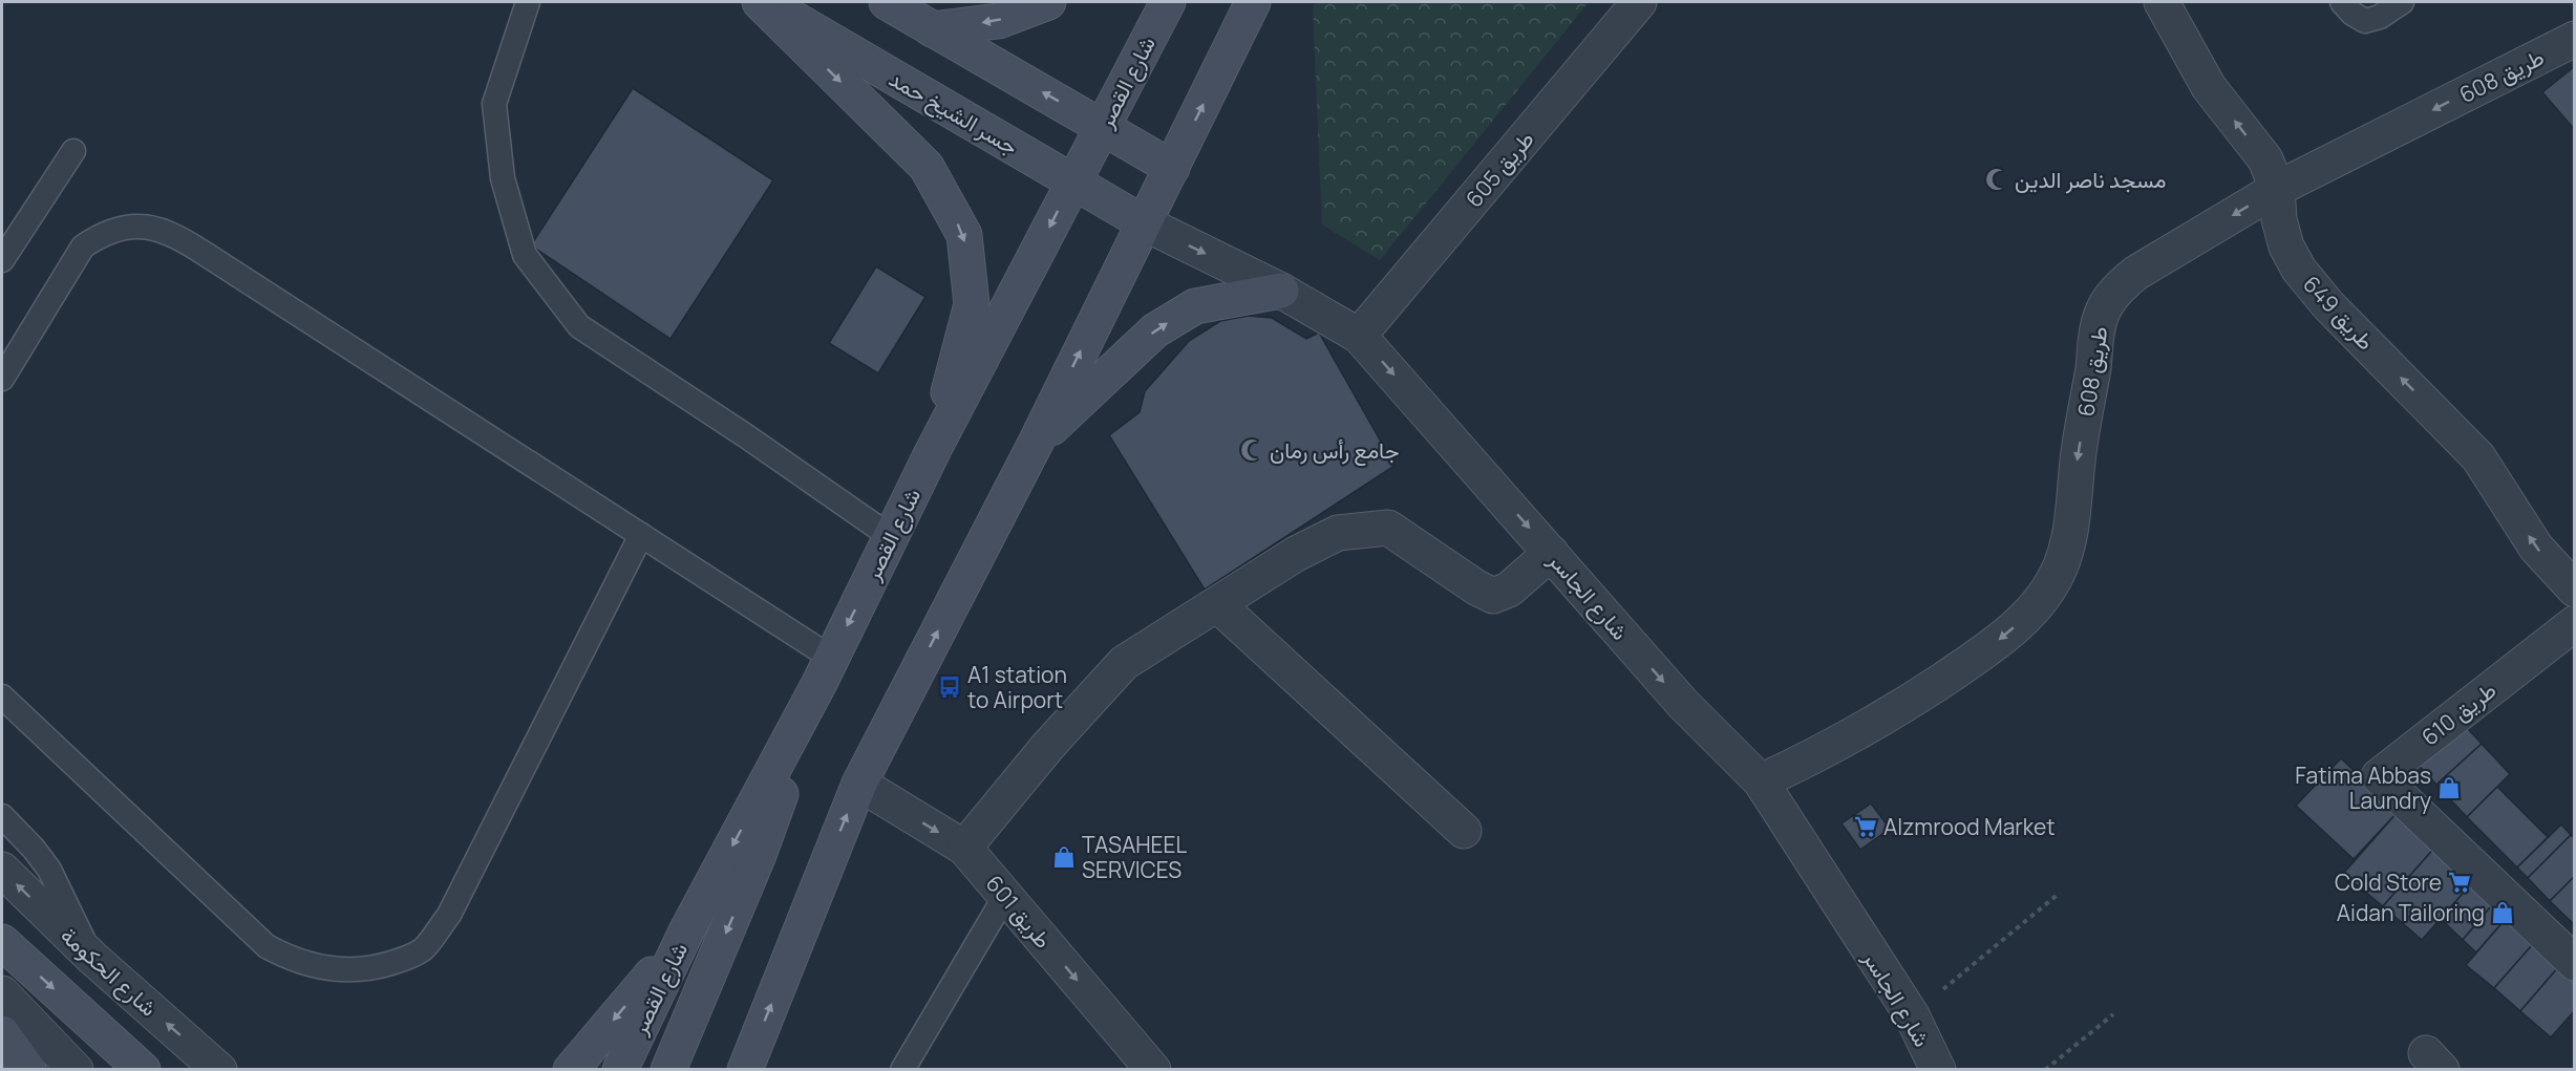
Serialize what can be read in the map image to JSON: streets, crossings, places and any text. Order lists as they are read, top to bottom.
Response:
{
  "streets": {
    "main road": ["شارع القصر", "جسر الشيخ حمد"],
    "street": [
      "طريق 608",
      "طريق 605",
      "طريق 649",
      "شارع الجاسر",
      "طريق 610",
      "طريق 601",
      "شارع الحكومة"
    ]
  },
  "crossings": [
    ["طريق 608", "طريق 649"],
    ["طريق 608", "شارع الجاسر"],
    ["شارع القصر", "جسر الشيخ حمد"],
    ["جسر الشيخ حمد", "شارع الجاسر"],
    ["طريق 605", "شارع الجاسر"]
  ],
  "one_way": ["طريق 608", "طريق 649", "طريق 601"],
  "places": {
    "mosque": ["مسجد ناصر الدين", "جامع رأس رمان"],
    "bus stop": ["A1 station to Airport"],
    "shop": ["Fatima Abbas Laundry", "TASAHEEL SERVICES", "Aidan Tailoring"],
    "supermarket": ["Alzmrood Market", "Cold Store"]
  }
}
